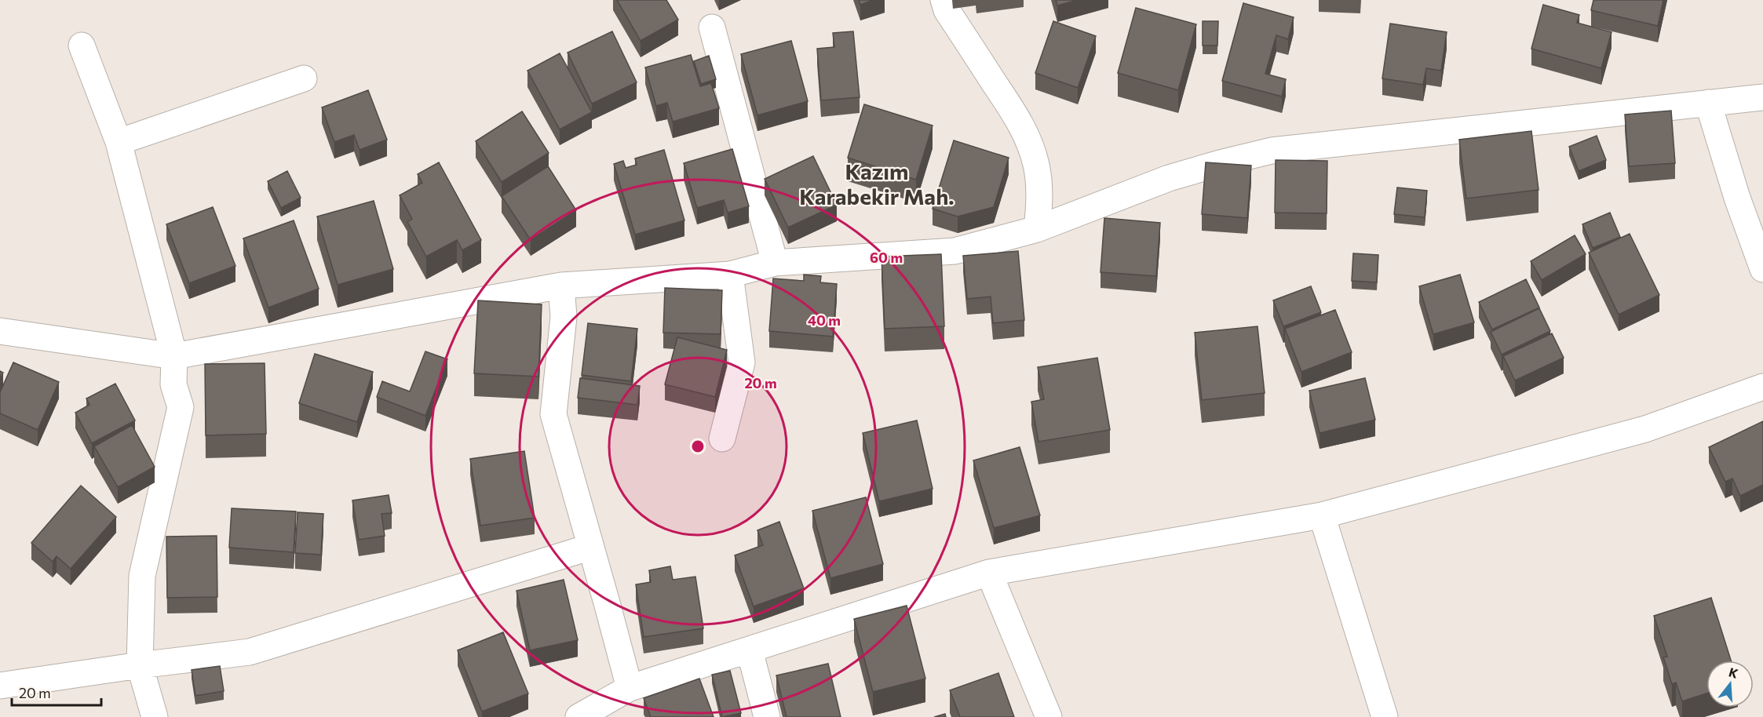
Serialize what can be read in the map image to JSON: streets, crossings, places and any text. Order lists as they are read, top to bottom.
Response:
{
  "districts": ["Kazım Karabekir Mah."],
  "scale_bar": "20 m",
  "north": "top",
  "rings": ["60 m", "40 m", "20 m"]
}
